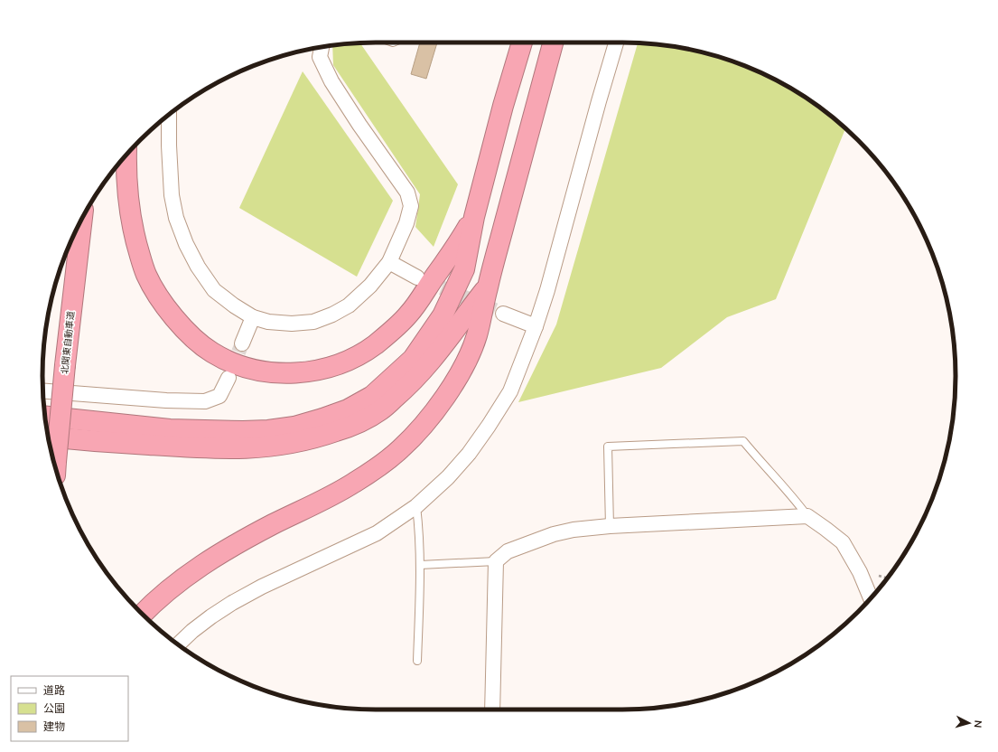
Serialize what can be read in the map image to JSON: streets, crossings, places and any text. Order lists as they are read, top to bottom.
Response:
{
  "streets": {
    "highway": ["北関東自動車道"]
  },
  "legend": ["道路", "公園", "建物"],
  "north": "right"
}
